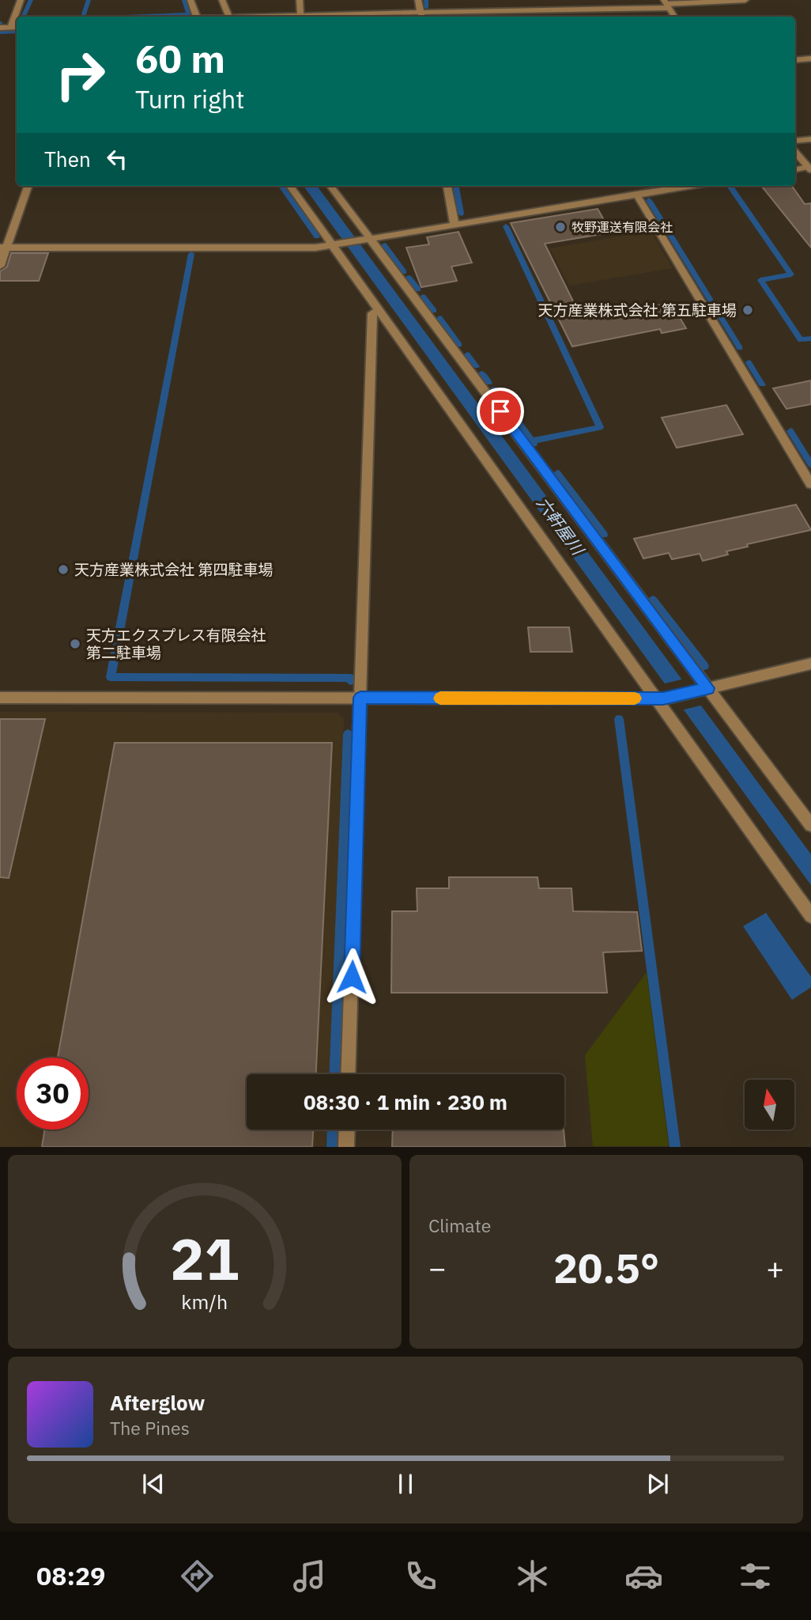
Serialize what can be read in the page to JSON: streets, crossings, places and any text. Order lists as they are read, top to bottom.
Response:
{
  "water": ["六軒屋川"],
  "places": [
    "牧野運送有限会社",
    "天方産業株式会社 第五駐車場",
    "天方産業株式会社 第四駐車場",
    "天方エクスプレス有限会社 第二駐車場"
  ],
  "north": "top",
  "page": {
    "turn": ["60 m", "Turn right"],
    "then": "Then",
    "limit": "30",
    "trip": "08:30 · 1 min · 230 m",
    "tile": "Climate",
    "heat": ["−", "20.5°", "+"],
    "song": ["Afterglow", "The Pines"],
    "tabs": "08:29",
    "gauge": ["21", "km/h"]
  }
}
